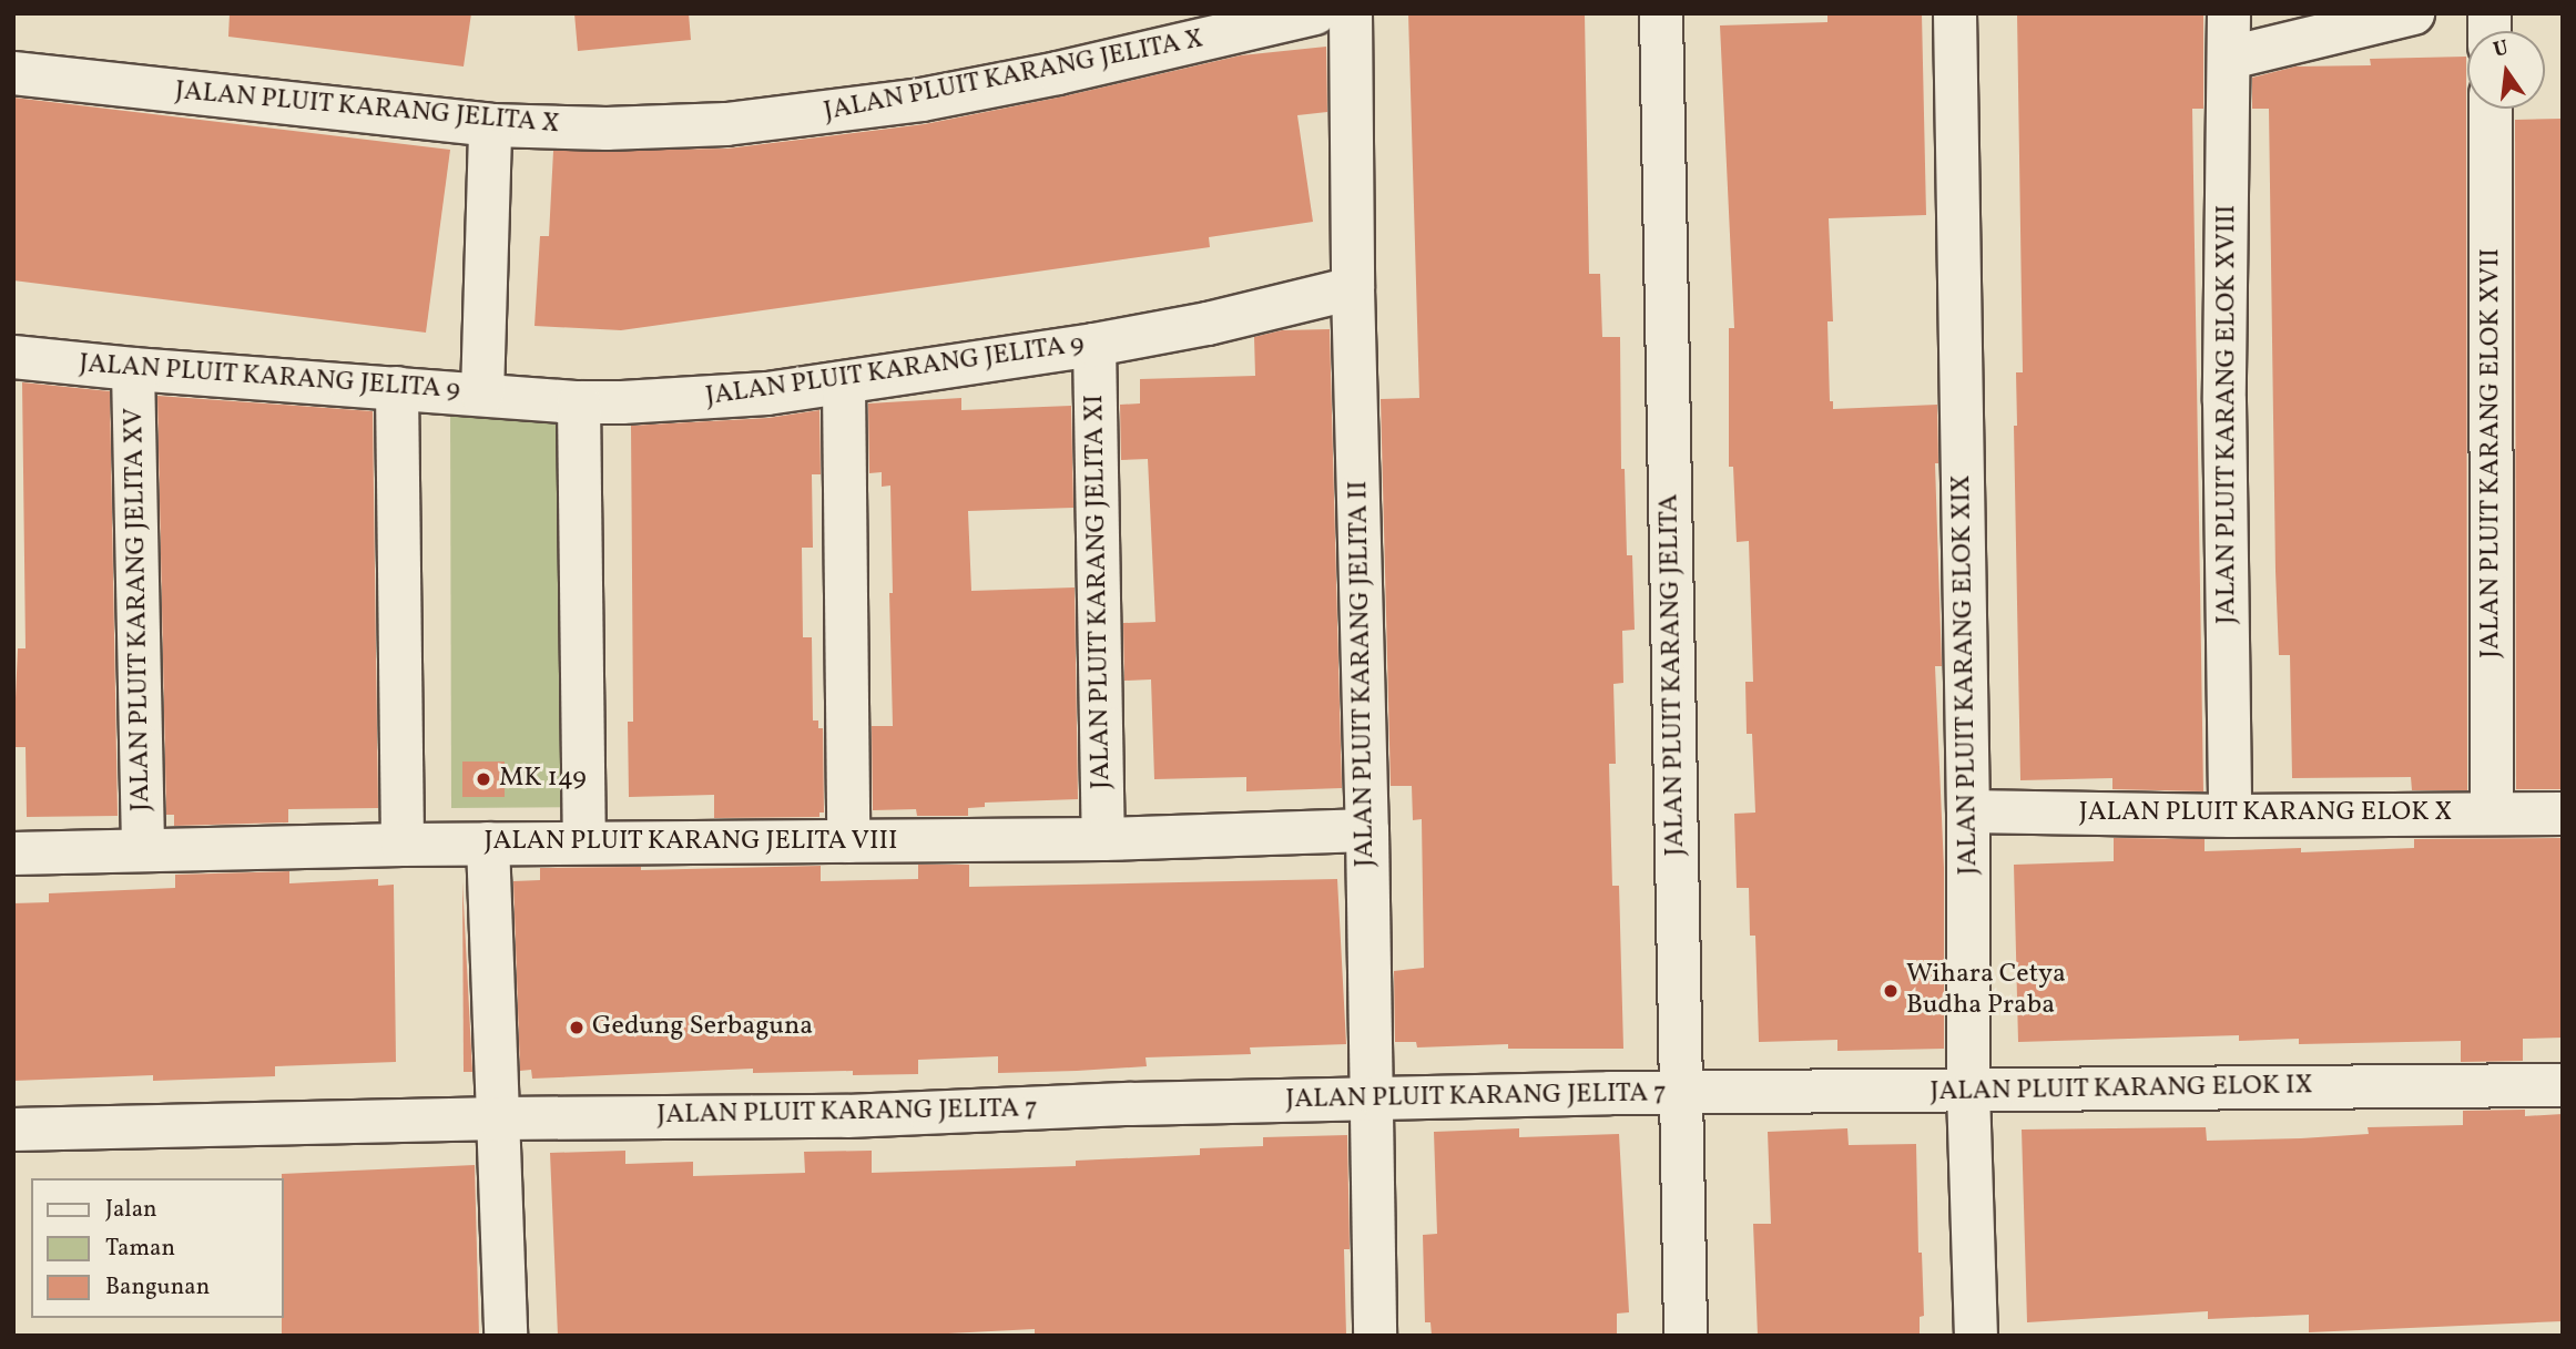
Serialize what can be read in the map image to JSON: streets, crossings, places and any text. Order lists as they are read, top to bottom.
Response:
{
  "streets": {
    "street": [
      "JALAN PLUIT KARANG JELITA X",
      "JALAN PLUIT KARANG JELITA 9",
      "JALAN PLUIT KARANG ELOK XVIII",
      "JALAN PLUIT KARANG ELOK XVII",
      "JALAN PLUIT KARANG JELITA XI",
      "JALAN PLUIT KARANG JELITA XV",
      "JALAN PLUIT KARANG JELITA II",
      "JALAN PLUIT KARANG JELITA",
      "JALAN PLUIT KARANG ELOK XIX",
      "JALAN PLUIT KARANG ELOK X",
      "JALAN PLUIT KARANG JELITA VIII",
      "JALAN PLUIT KARANG ELOK IX",
      "JALAN PLUIT KARANG JELITA 7"
    ]
  },
  "crossings": [
    ["JALAN PLUIT KARANG JELITA 9", "JALAN PLUIT KARANG JELITA XI"],
    ["JALAN PLUIT KARANG JELITA 9", "JALAN PLUIT KARANG JELITA XV"],
    ["JALAN PLUIT KARANG JELITA 9", "JALAN PLUIT KARANG JELITA II"],
    ["JALAN PLUIT KARANG ELOK XVIII", "JALAN PLUIT KARANG ELOK X"],
    ["JALAN PLUIT KARANG ELOK XVII", "JALAN PLUIT KARANG ELOK X"],
    ["JALAN PLUIT KARANG JELITA XI", "JALAN PLUIT KARANG JELITA VIII"],
    ["JALAN PLUIT KARANG JELITA XV", "JALAN PLUIT KARANG JELITA VIII"],
    ["JALAN PLUIT KARANG JELITA II", "JALAN PLUIT KARANG JELITA VIII"],
    ["JALAN PLUIT KARANG JELITA II", "JALAN PLUIT KARANG JELITA 7"],
    ["JALAN PLUIT KARANG JELITA", "JALAN PLUIT KARANG ELOK IX"],
    ["JALAN PLUIT KARANG JELITA", "JALAN PLUIT KARANG JELITA 7"],
    ["JALAN PLUIT KARANG ELOK XIX", "JALAN PLUIT KARANG ELOK X"],
    ["JALAN PLUIT KARANG ELOK XIX", "JALAN PLUIT KARANG ELOK IX"],
    ["JALAN PLUIT KARANG ELOK IX", "JALAN PLUIT KARANG JELITA 7"]
  ],
  "places": ["MK 149", "Wihara Cetya Budha Praba", "Gedung Serbaguna"],
  "legend": ["Jalan", "Taman", "Bangunan"],
  "north": "top"
}
